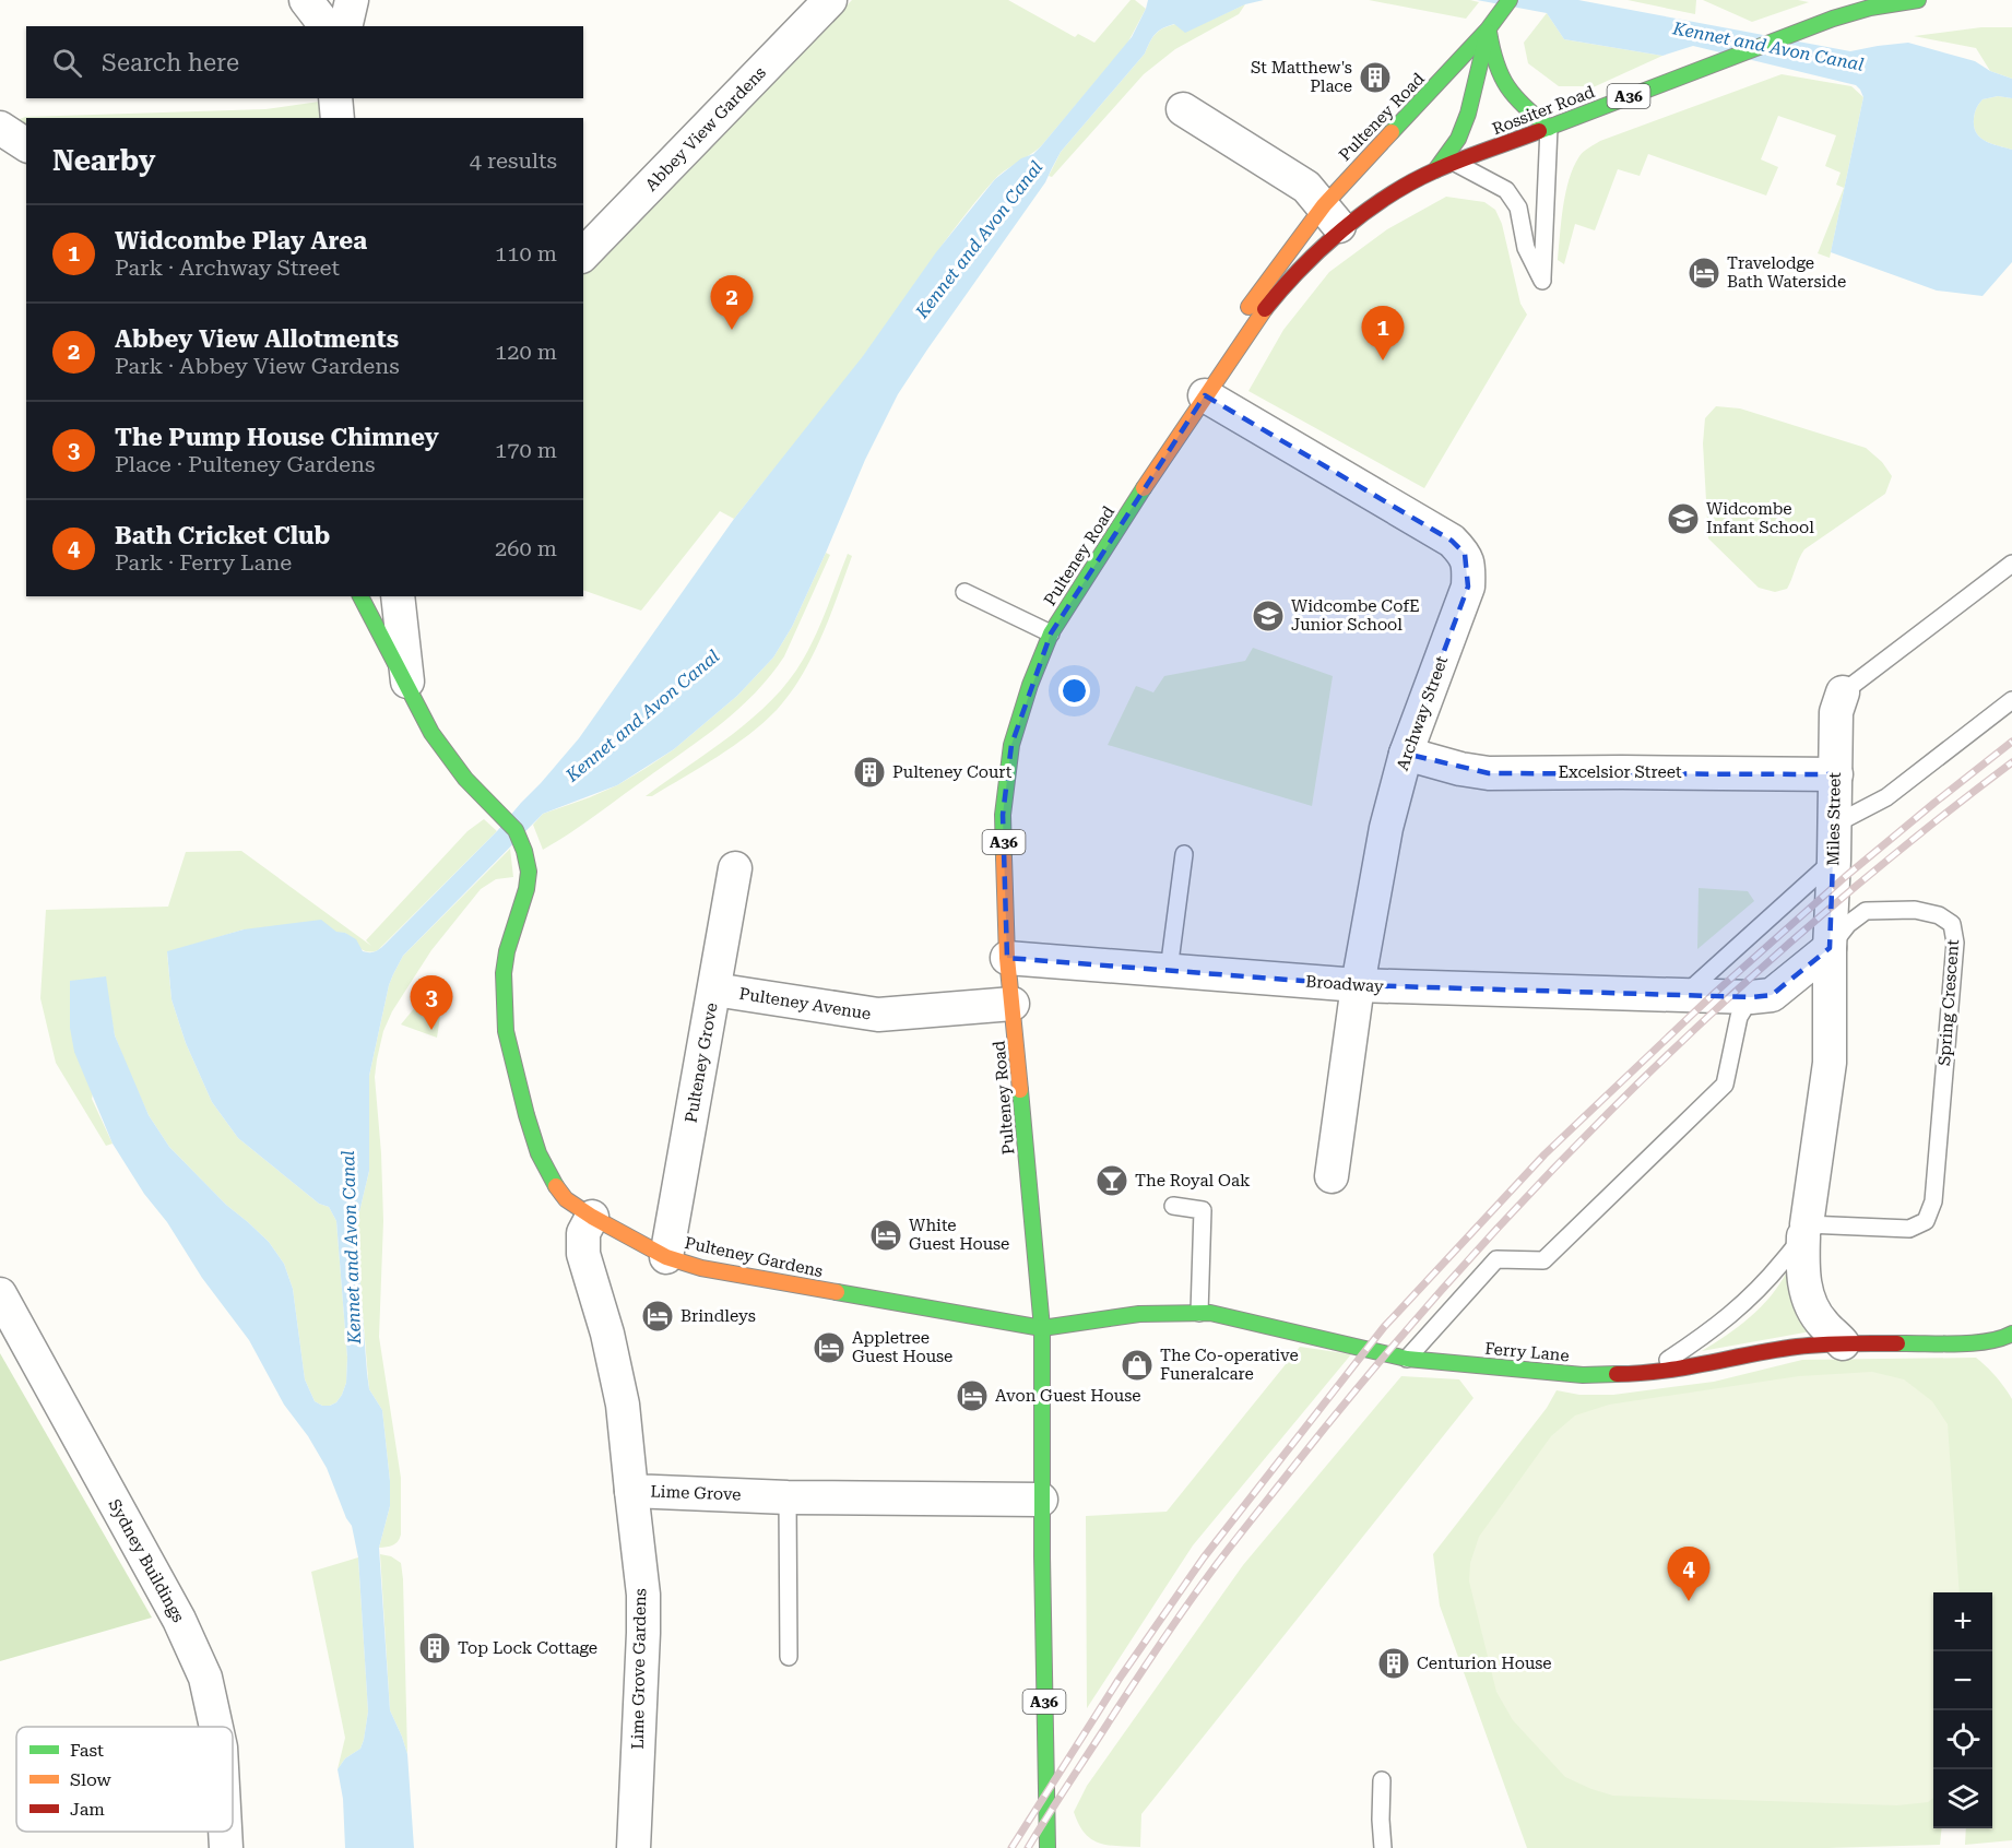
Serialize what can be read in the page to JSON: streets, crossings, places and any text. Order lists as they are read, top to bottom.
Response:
{
  "streets": {
    "main road": [
      "A36",
      "Rossiter Road",
      "Pulteney Road",
      "Pulteney Gardens",
      "Ferry Lane"
    ],
    "street": [
      "Abbey View Gardens",
      "Archway Street",
      "Excelsior Street",
      "Miles Street",
      "Broadway",
      "Pulteney Avenue",
      "Pulteney Grove",
      "Lime Grove",
      "Sydney Buildings",
      "Lime Grove Gardens"
    ],
    "lane": ["Spring Crescent"]
  },
  "crossings": [
    ["Rossiter Road", "Pulteney Road"],
    ["Pulteney Road", "Archway Street"],
    ["Pulteney Road", "Broadway"],
    ["Pulteney Road", "Pulteney Avenue"],
    ["Pulteney Road", "Pulteney Gardens"],
    ["Pulteney Road", "Ferry Lane"],
    ["Pulteney Road", "Lime Grove"],
    ["Archway Street", "Excelsior Street"],
    ["Archway Street", "Broadway"],
    ["Excelsior Street", "Miles Street"],
    ["Miles Street", "Broadway"],
    ["Miles Street", "Spring Crescent"],
    ["Broadway", "Spring Crescent"],
    ["Pulteney Avenue", "Pulteney Grove"],
    ["Pulteney Grove", "Pulteney Gardens"],
    ["Pulteney Gardens", "Ferry Lane"],
    ["Pulteney Gardens", "Lime Grove"],
    ["Lime Grove", "Lime Grove Gardens"]
  ],
  "water": ["Kennet and Avon Canal"],
  "places": {
    "building": [
      "St Matthew's Place",
      "Pulteney Court",
      "Top Lock Cottage",
      "Centurion House"
    ],
    "hotel": [
      "Travelodge Bath Waterside",
      "White Guest House",
      "Brindleys",
      "Appletree Guest House",
      "Avon Guest House"
    ],
    "school or university": ["Widcombe Infant School", "Widcombe CofE Junior School"],
    "bar": ["The Royal Oak"],
    "shop": ["The Co-operative Funeralcare"]
  },
  "legend": ["Fast", "Slow", "Jam"],
  "page": {
    "search": "Search here",
    "heading": ["Nearby", "4 results"],
    "list": [
      {
        "mark": "1",
        "name": "Widcombe Play Area",
        "note": "Park · Archway Street",
        "value": "110 m"
      },
      {
        "mark": "2",
        "name": "Abbey View Allotments",
        "note": "Park · Abbey View Gardens",
        "value": "120 m"
      },
      {
        "mark": "3",
        "name": "The Pump House Chimney",
        "note": "Place · Pulteney Gardens",
        "value": "170 m"
      },
      {
        "mark": "4",
        "name": "Bath Cricket Club",
        "note": "Park · Ferry Lane",
        "value": "260 m"
      }
    ],
    "pins": [
      "2",
      "1",
      "3",
      "4"
    ],
    "map_buttons": ["+", "−"]
  }
}
